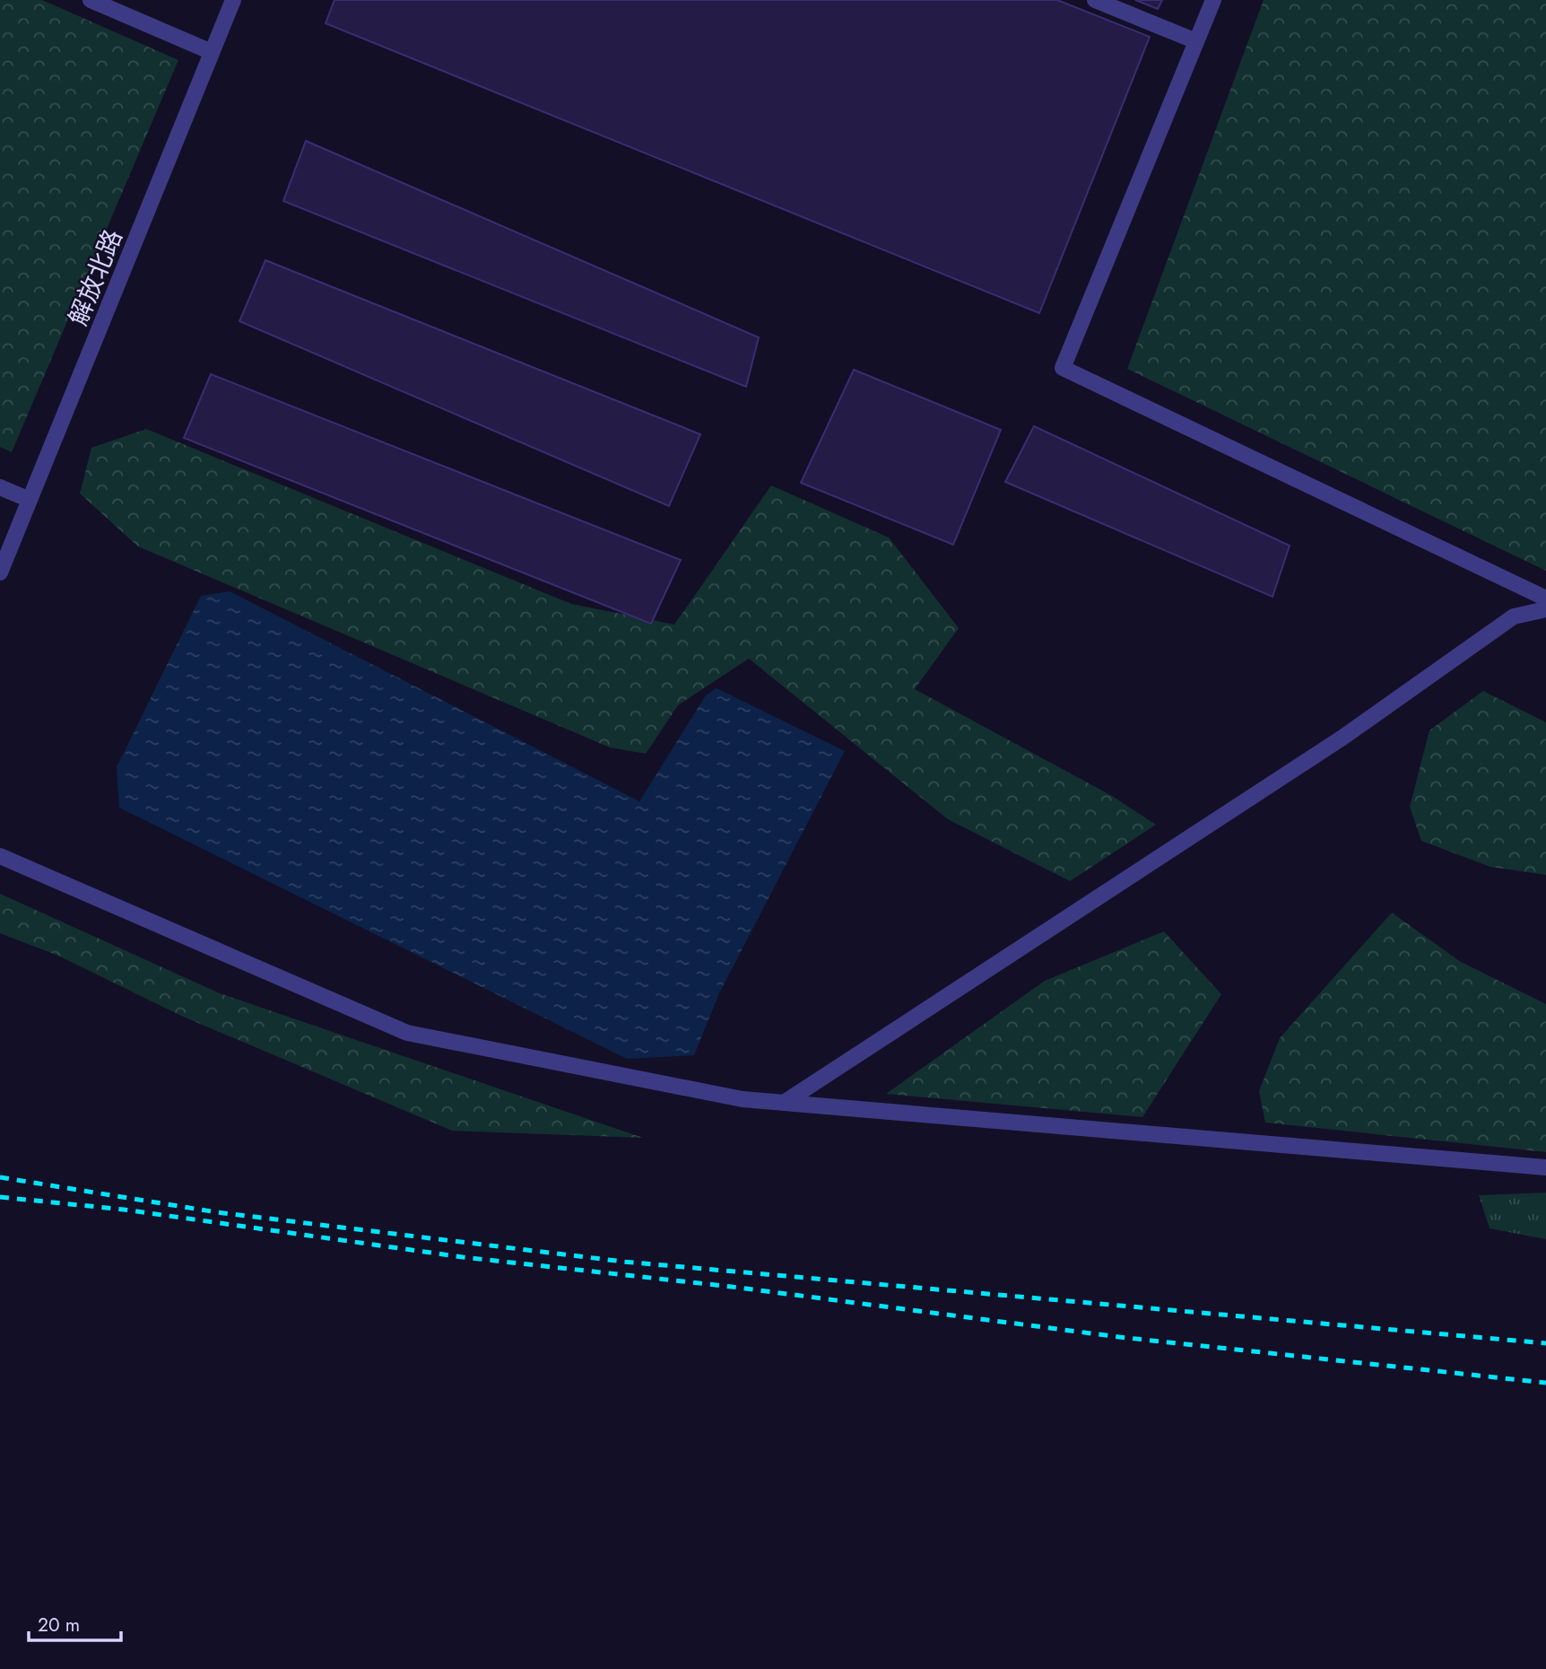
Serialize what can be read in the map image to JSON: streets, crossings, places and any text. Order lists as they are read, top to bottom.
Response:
{
  "streets": {
    "street": ["解放北路"]
  },
  "scale_bar": "20 m"
}
